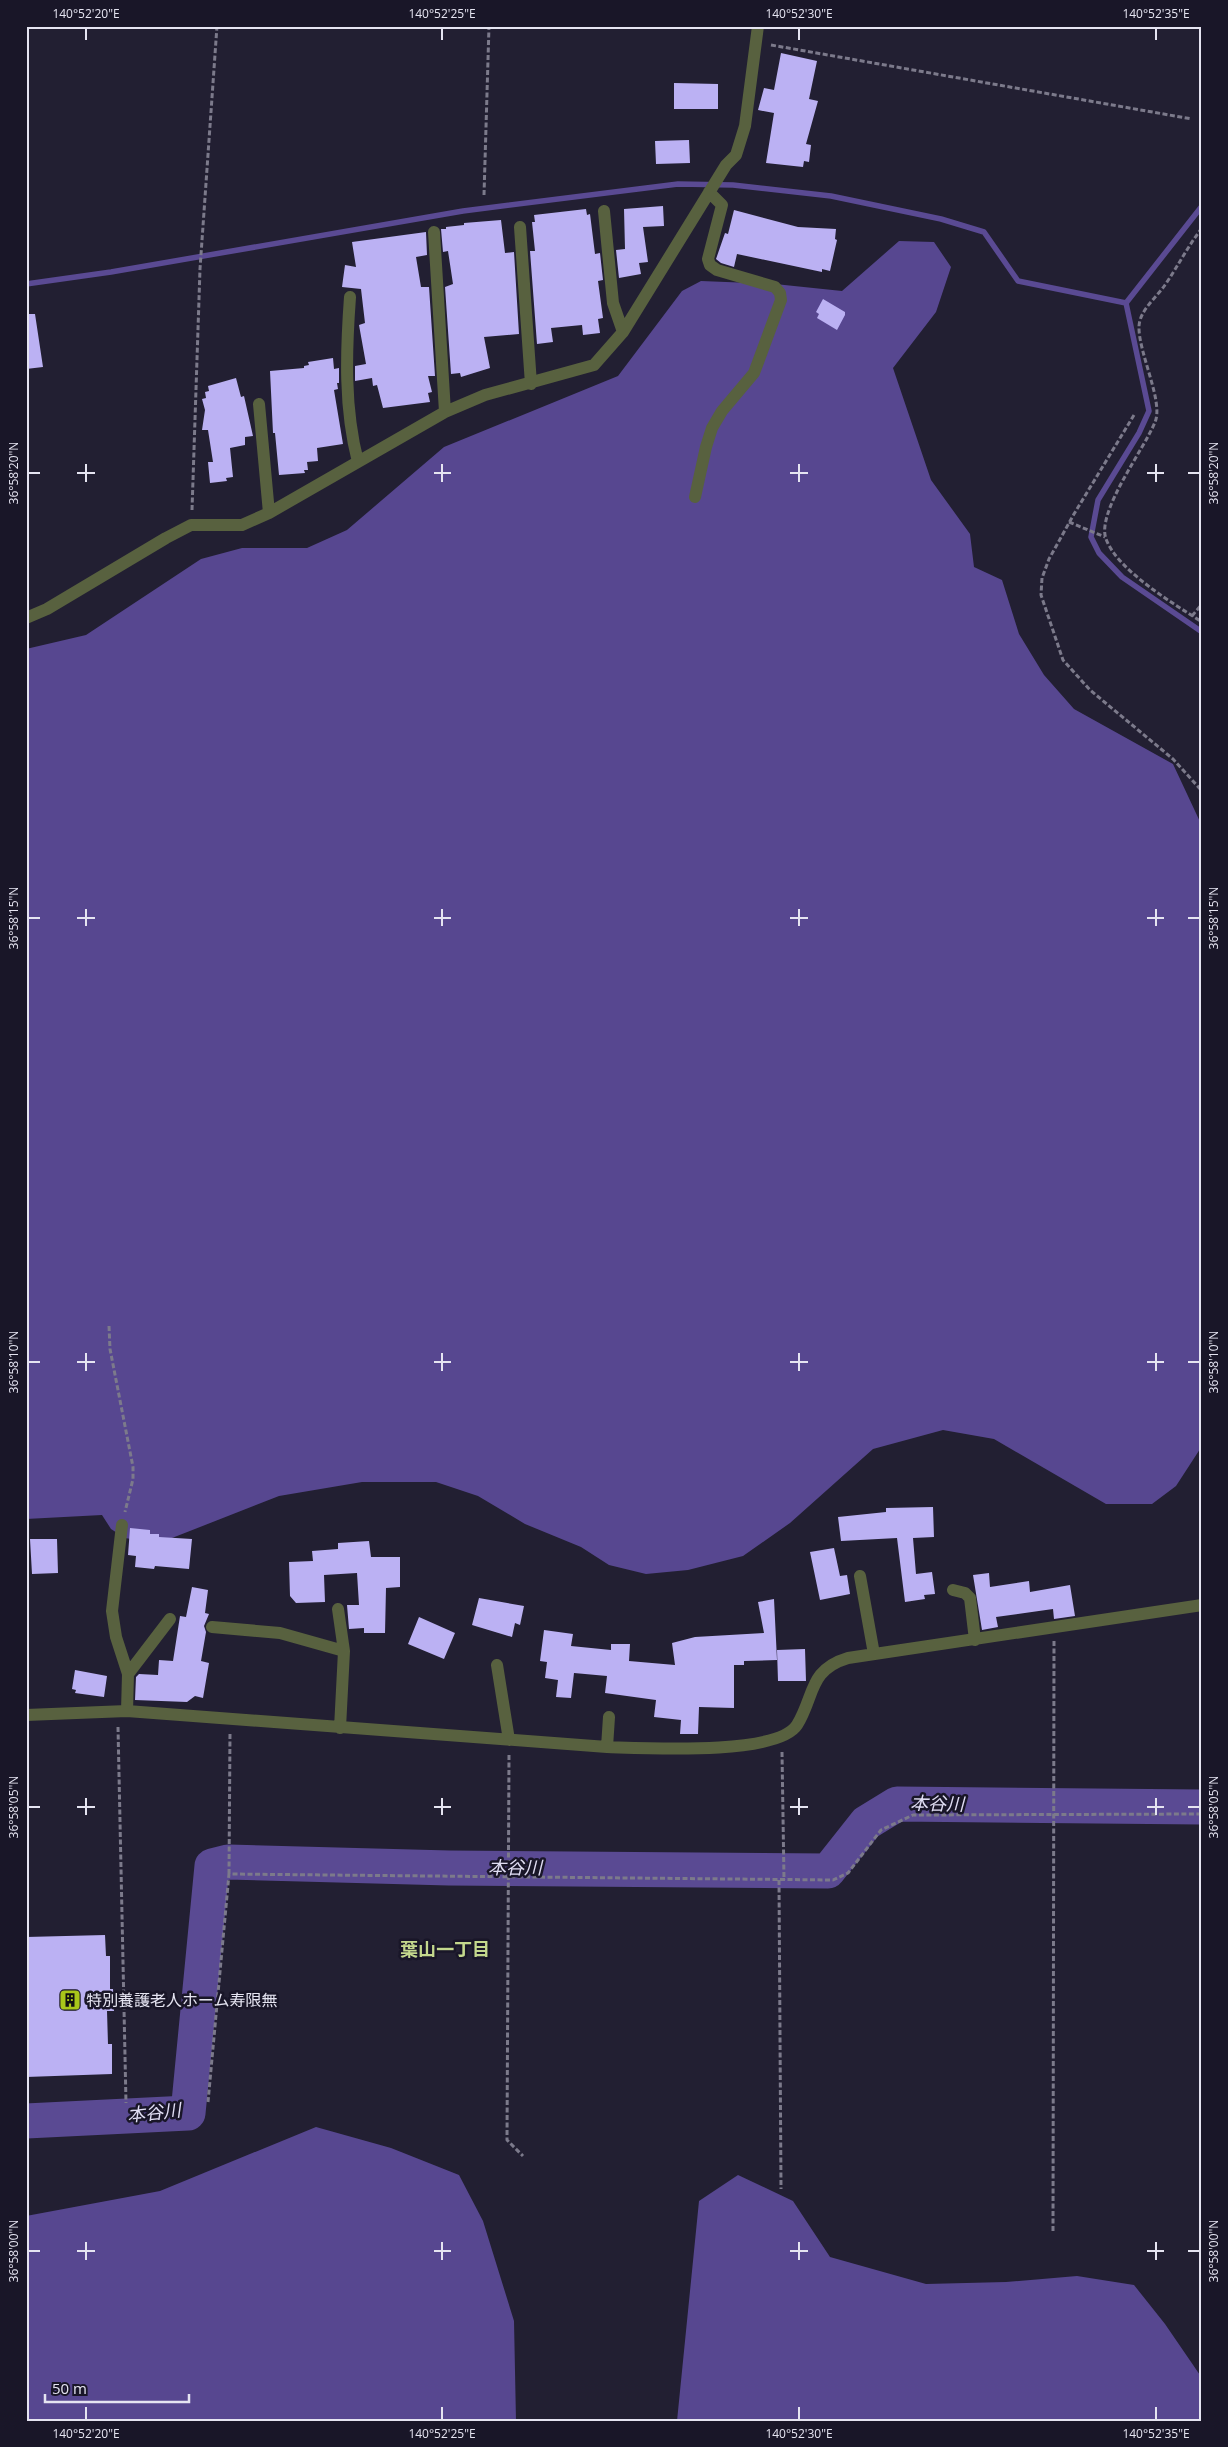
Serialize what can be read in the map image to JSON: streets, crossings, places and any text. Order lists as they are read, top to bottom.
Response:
{
  "districts": ["葉山一丁目"],
  "water": ["本谷川"],
  "places": {
    "building": ["特別養護老人ホーム寿限無"]
  },
  "scale_bar": "50 m",
  "coordinates": [
    "140°52'20\"E",
    "140°52'25\"E",
    "140°52'30\"E",
    "140°52'35\"E",
    "36°58'20\"N",
    "36°58'15\"N",
    "36°58'10\"N",
    "36°58'05\"N",
    "36°58'00\"N"
  ]
}
